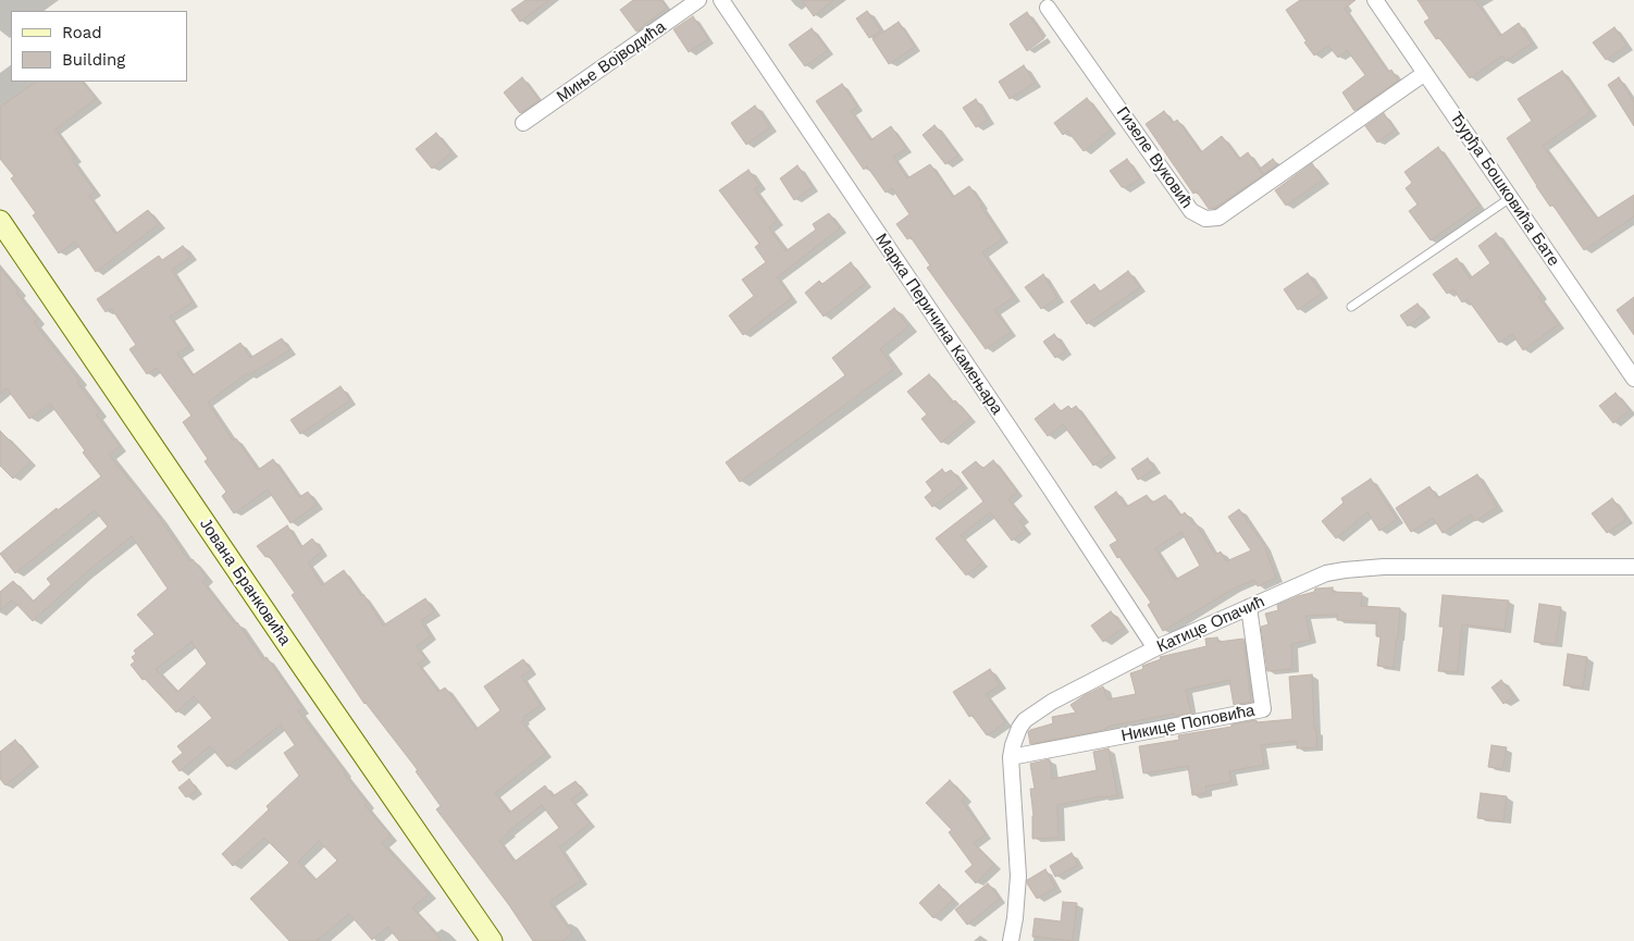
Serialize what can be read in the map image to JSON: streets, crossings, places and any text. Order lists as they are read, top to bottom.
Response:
{
  "streets": {
    "main road": ["Јована Бранковића"],
    "street": [
      "Миње Војводића",
      "Гизеле Вуковић",
      "Ђурђа Бошковића Бате",
      "Марка Перичина Камењара",
      "Катице Опачић",
      "Никице Поповића"
    ]
  },
  "crossings": [
    ["Гизеле Вуковић", "Ђурђа Бошковића Бате"],
    ["Марка Перичина Камењара", "Катице Опачић"],
    ["Катице Опачић", "Никице Поповића"]
  ],
  "legend": ["Road", "Building"]
}
